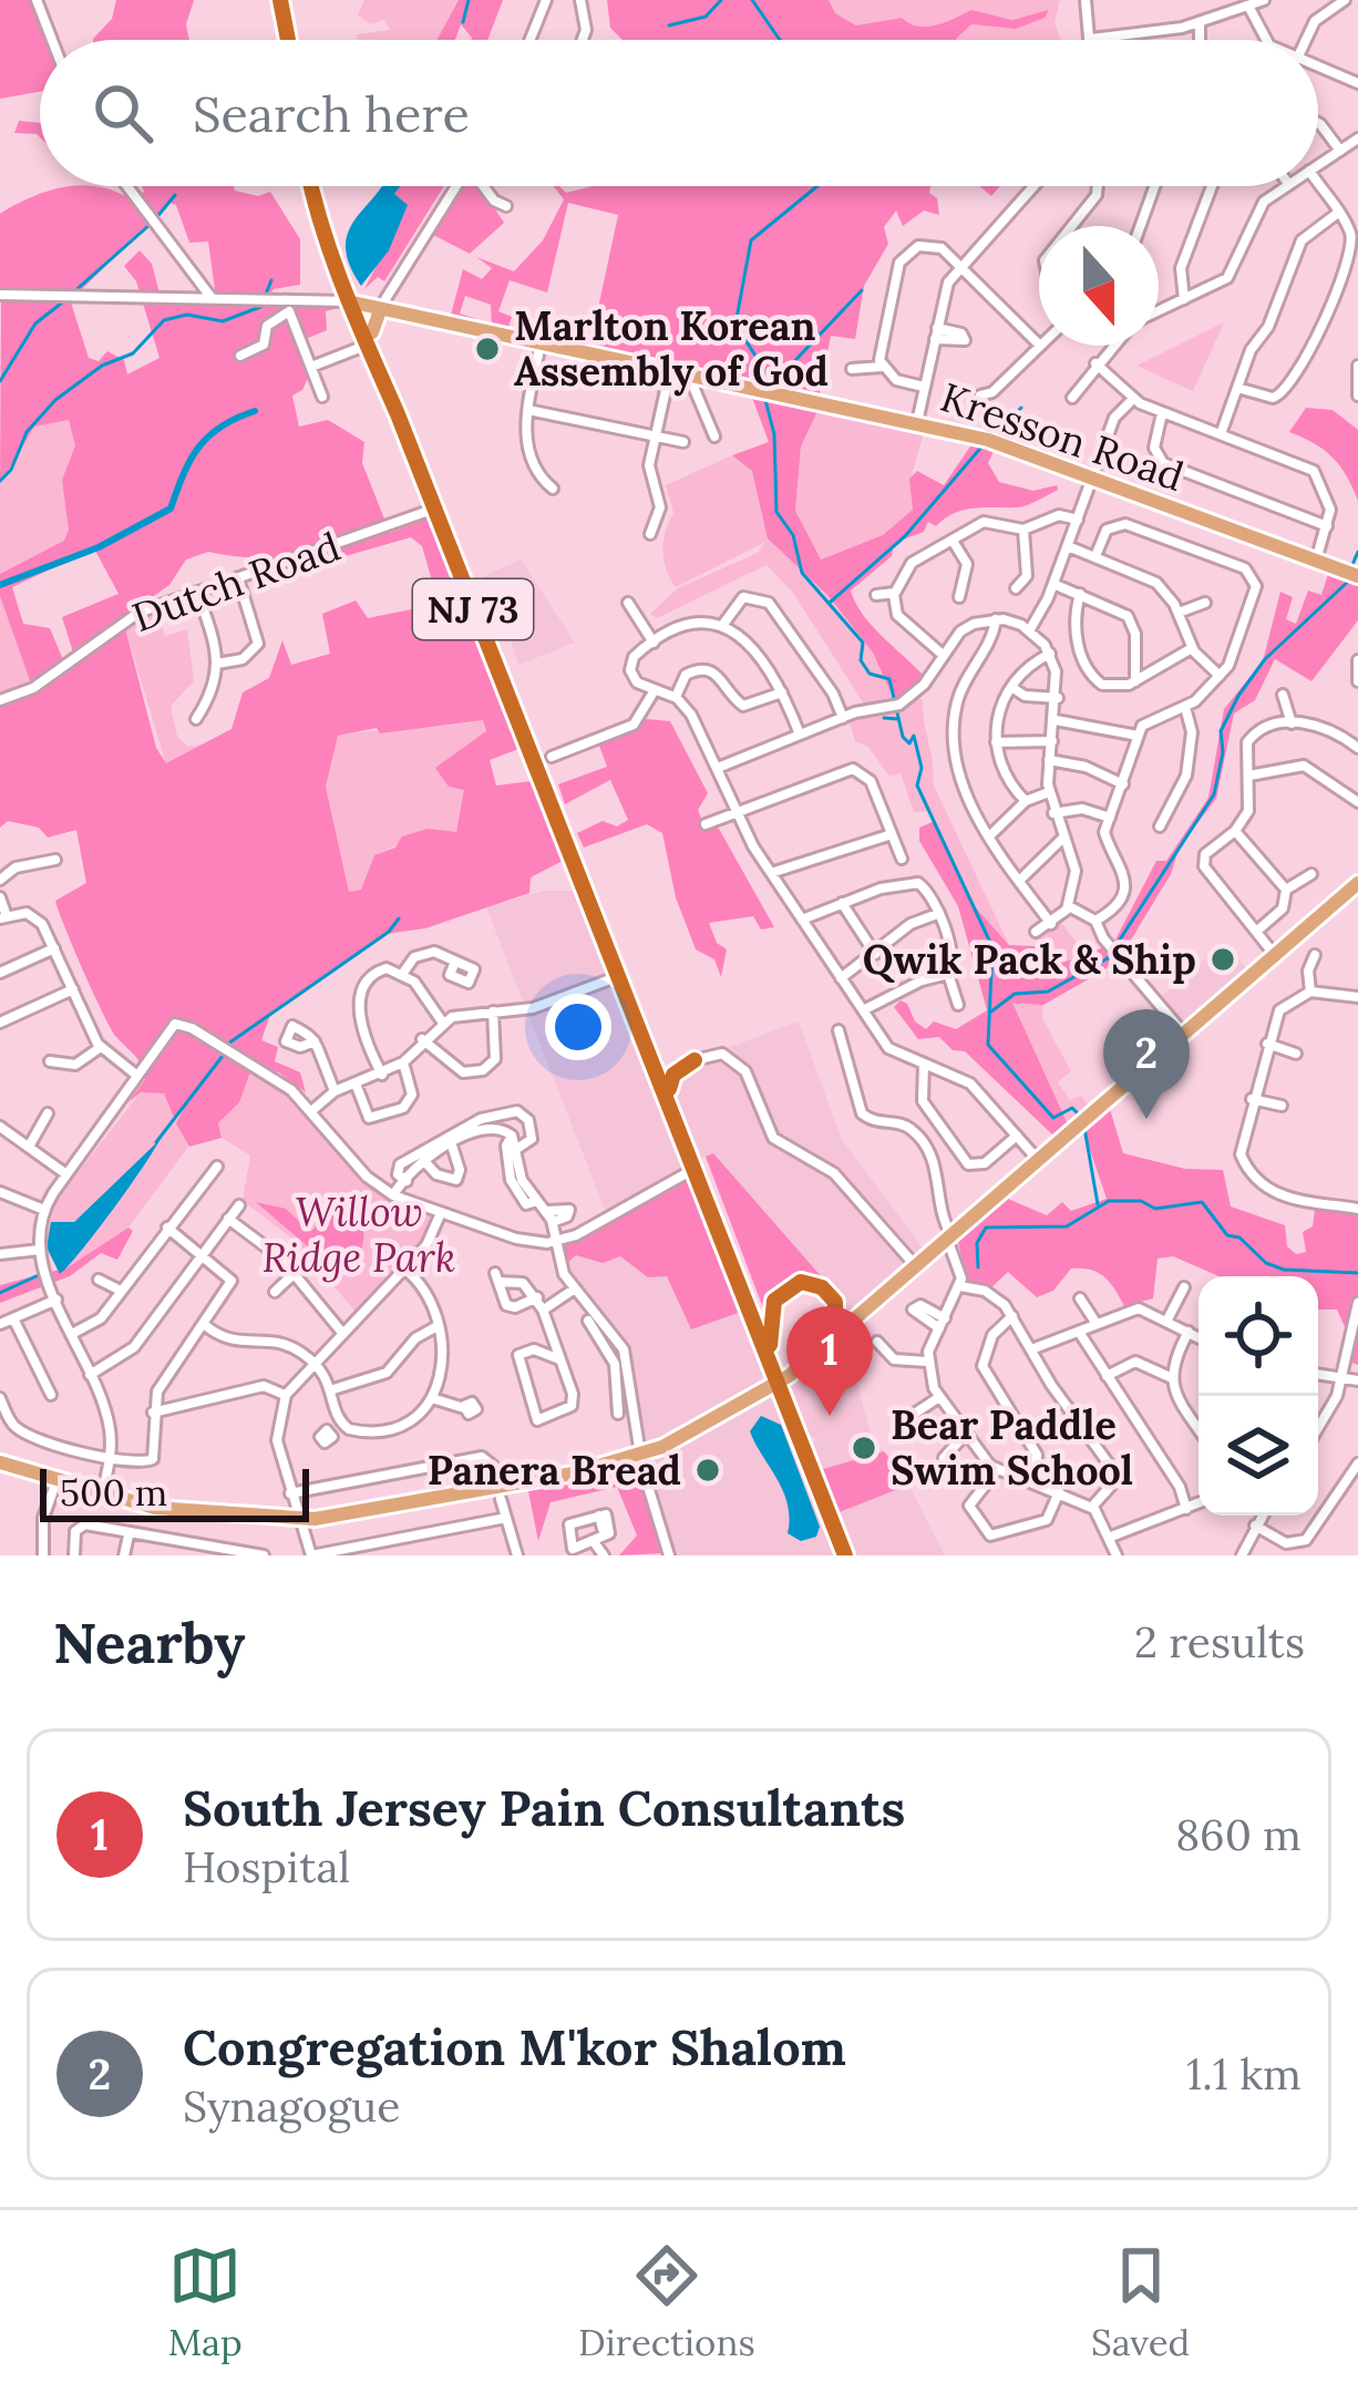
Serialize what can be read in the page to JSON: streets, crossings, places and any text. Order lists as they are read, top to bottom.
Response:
{
  "streets": {
    "highway": ["NJ 73"],
    "main road": ["Kresson Road"],
    "street": ["Dutch Road"]
  },
  "crossings": [
    ["Kresson Road", "NJ 73"],
    ["Dutch Road", "NJ 73"]
  ],
  "parks": ["Willow Ridge Park"],
  "places": [
    "Marlton Korean Assembly of God",
    "Qwik Pack & Ship",
    "Bear Paddle Swim School",
    "Panera Bread"
  ],
  "scale_bar": "500 m",
  "north": "bottom",
  "page": {
    "search": "Search here",
    "pins": ["2", "1"],
    "scale": "500 m",
    "heading": ["Nearby", "2 results"],
    "list": [
      {
        "mark": "1",
        "name": "South Jersey Pain Consultants",
        "note": "Hospital",
        "value": "860 m"
      },
      {
        "mark": "2",
        "name": "Congregation M'kor Shalom",
        "note": "Synagogue",
        "value": "1.1 km"
      }
    ],
    "nav": ["Map", "Directions", "Saved"]
  }
}
